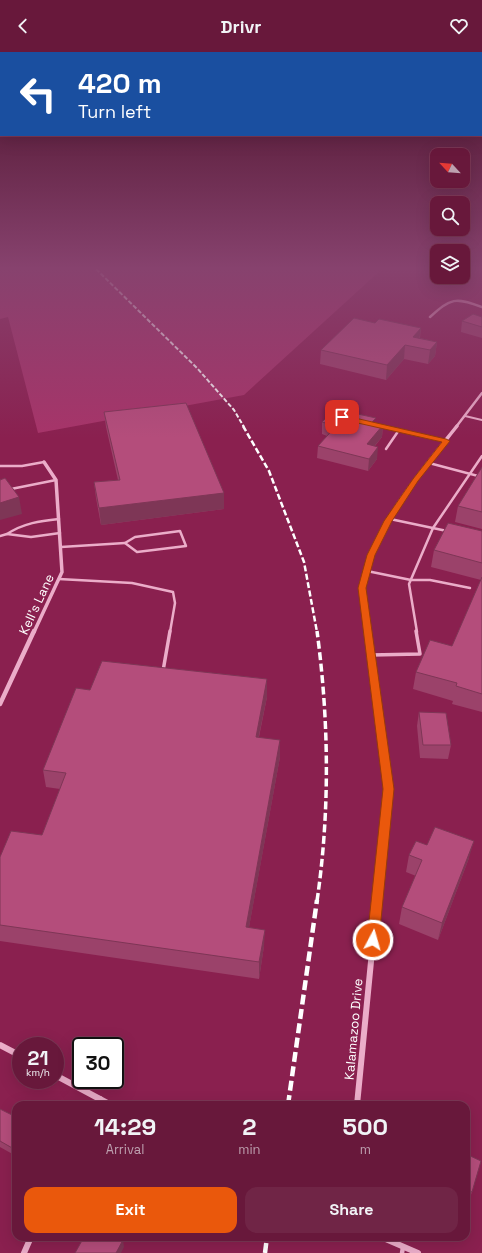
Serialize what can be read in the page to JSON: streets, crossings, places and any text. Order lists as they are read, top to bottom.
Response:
{
  "streets": {
    "street": ["Kell's Lane", "Kalamazoo Drive"]
  },
  "north": "top left",
  "page": {
    "header": "Drivr",
    "turn": ["420 m", "Turn left"],
    "speed": "21 km/h",
    "limit": "30",
    "eta": [
      "14:29",
      "Arrival",
      "2",
      "min",
      "500",
      "m"
    ],
    "buttons": ["Exit", "Share"]
  }
}
